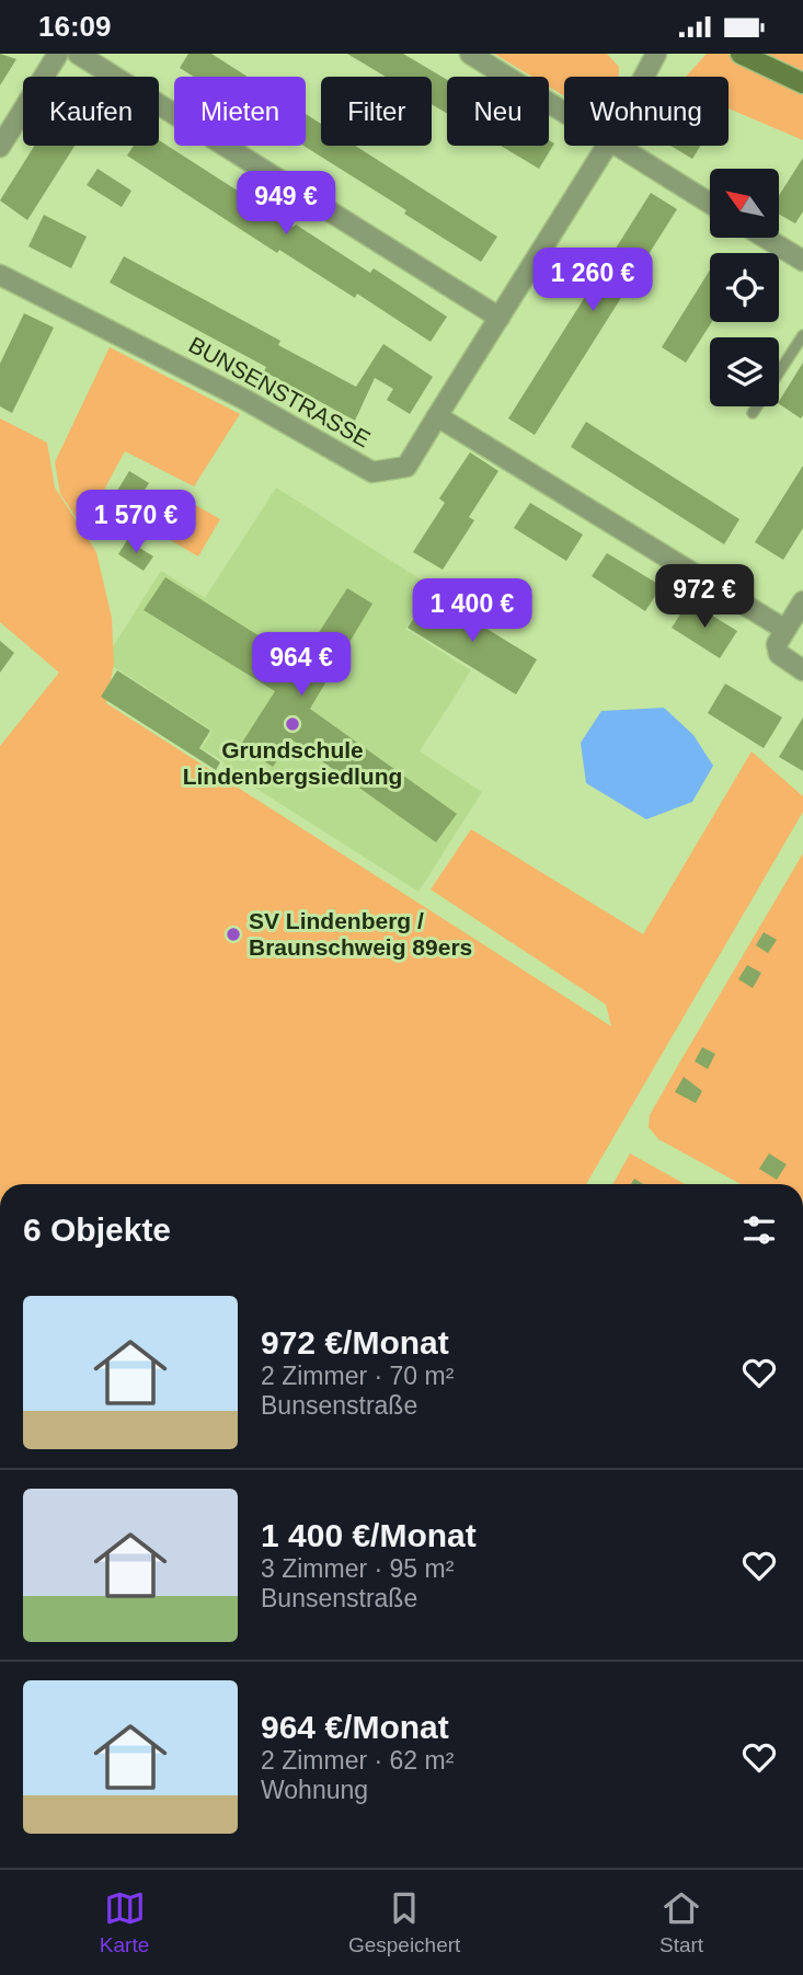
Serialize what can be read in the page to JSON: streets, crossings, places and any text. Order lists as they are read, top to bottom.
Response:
{
  "streets": {
    "street": ["BUNSENSTRASSE"]
  },
  "places": ["Grundschule Lindenbergsiedlung", "SV Lindenberg / Braunschweig 89ers"],
  "north": "top left",
  "page": {
    "status": "16:09",
    "chip": [
      "Kaufen",
      "Mieten",
      "Filter",
      "Neu",
      "Wohnung"
    ],
    "price": [
      "949 €",
      "1 260 €",
      "1 570 €",
      "972 €",
      "1 400 €",
      "964 €"
    ],
    "heading": "6 Objekte",
    "list": [
      {
        "name": "972 €/Monat",
        "note": "2 Zimmer · 70 m² · Bunsenstraße"
      },
      {
        "name": "1 400 €/Monat",
        "note": "3 Zimmer · 95 m² · Bunsenstraße"
      },
      {
        "name": "964 €/Monat",
        "note": "2 Zimmer · 62 m² · Wohnung"
      }
    ],
    "tabs": ["Karte", "Gespeichert", "Start"]
  }
}
